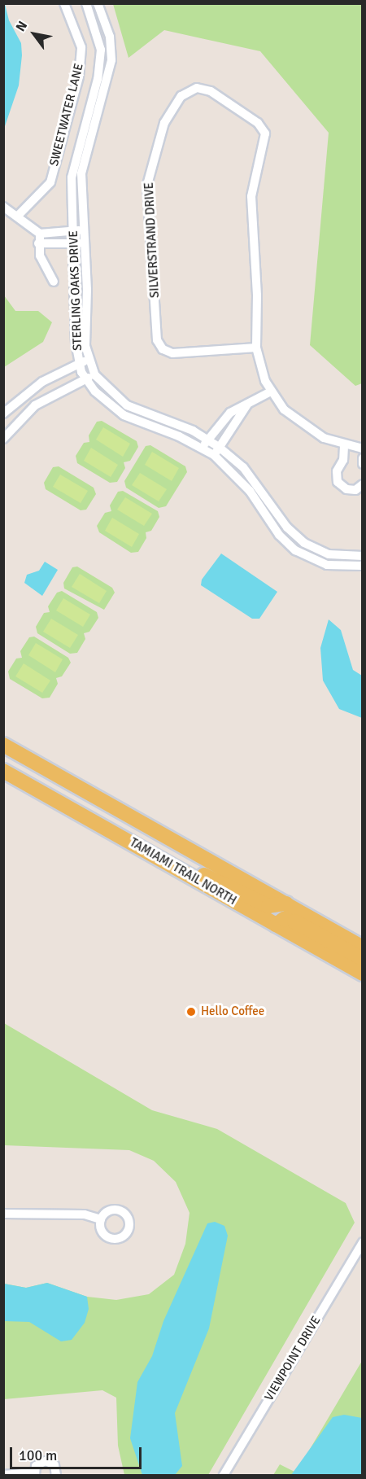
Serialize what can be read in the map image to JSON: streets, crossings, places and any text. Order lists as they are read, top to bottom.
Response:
{
  "streets": {
    "main road": ["TAMIAMI TRAIL NORTH"],
    "street": [
      "SWEETWATER LANE",
      "SILVERSTRAND DRIVE",
      "STERLING OAKS DRIVE",
      "VIEWPOINT DRIVE"
    ]
  },
  "places": ["Hello Coffee"],
  "scale_bar": "100 m",
  "north": "top left"
}
